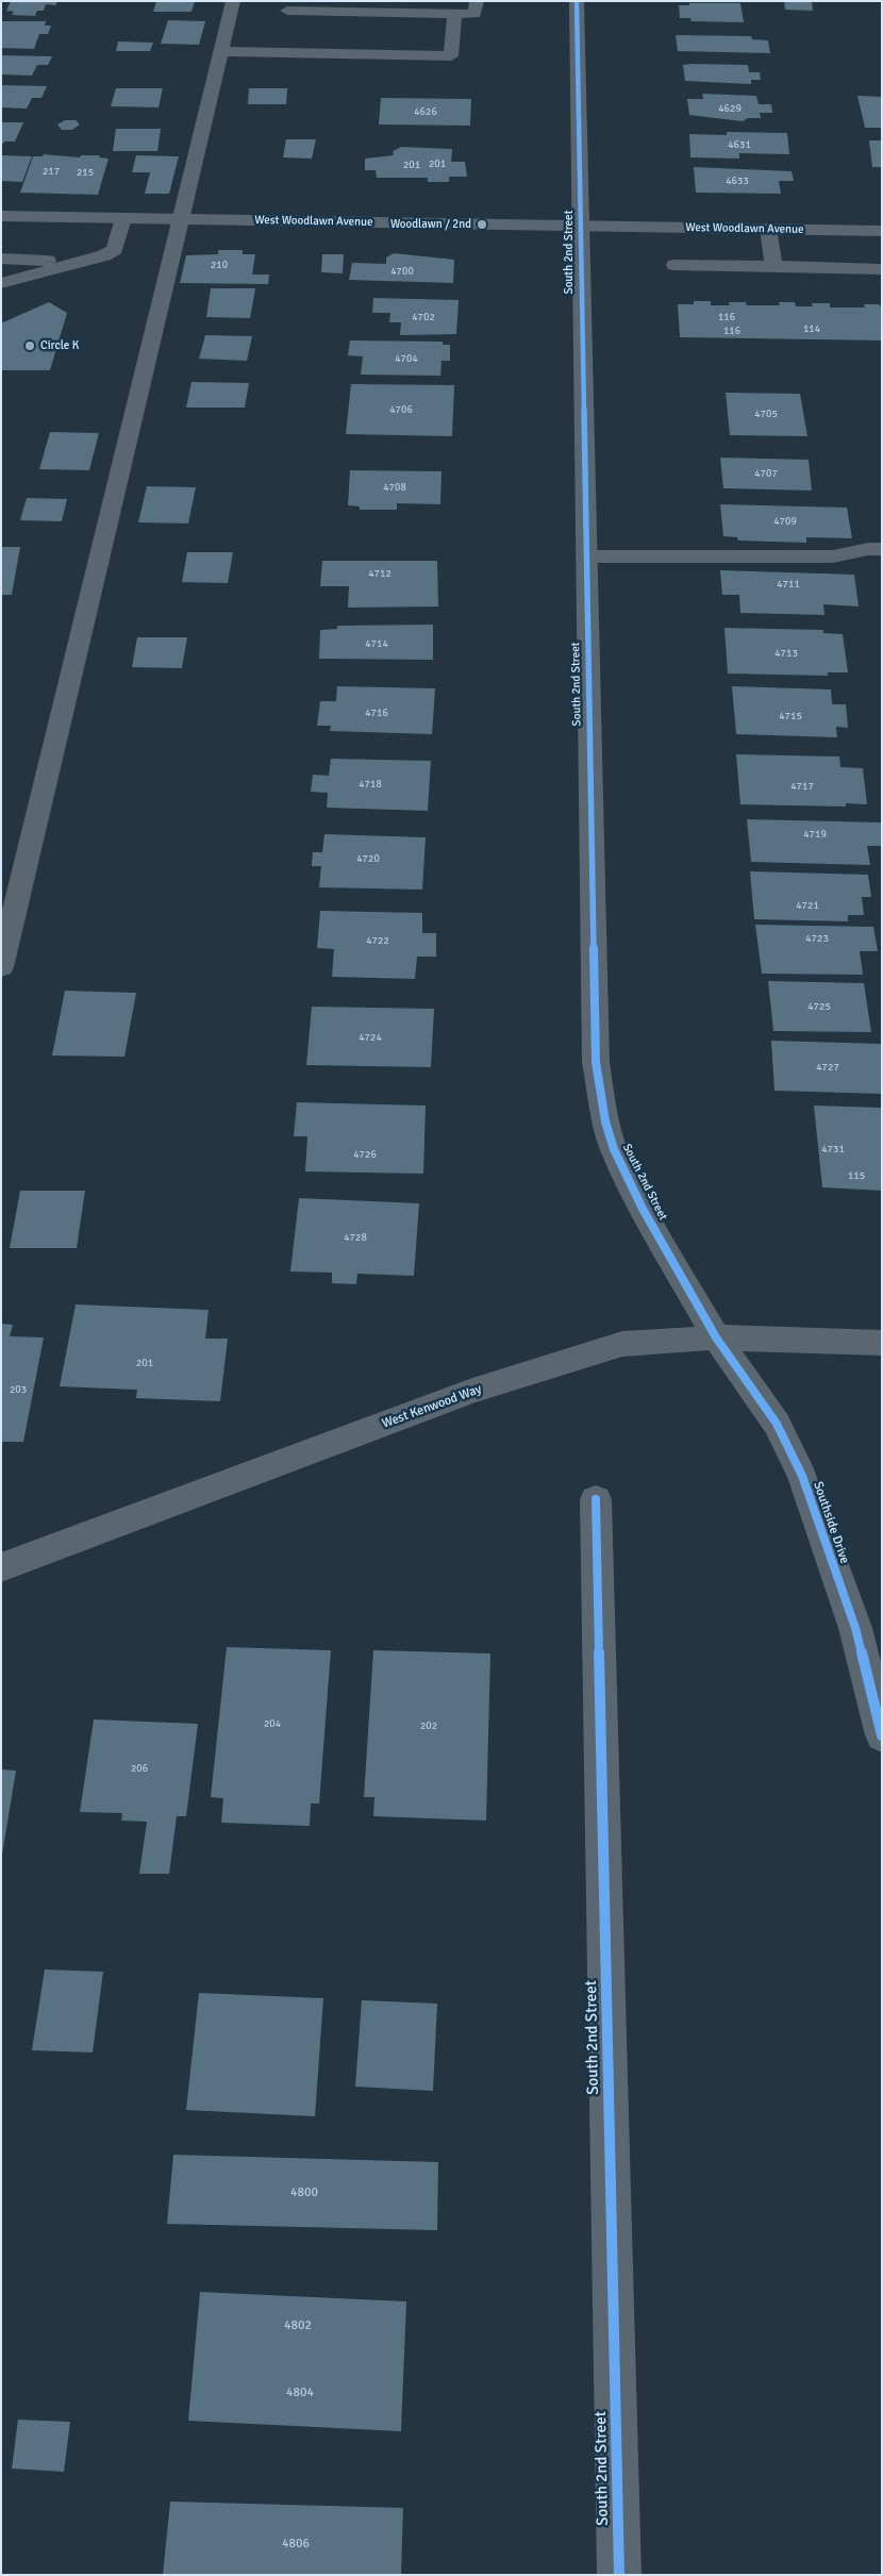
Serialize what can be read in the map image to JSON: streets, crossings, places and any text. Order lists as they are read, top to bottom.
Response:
{
  "streets": {
    "street": [
      "West Woodlawn Avenue",
      "South 2nd Street",
      "West Kenwood Way",
      "Southside Drive"
    ]
  },
  "crossings": [
    ["West Woodlawn Avenue", "South 2nd Street"],
    ["South 2nd Street", "West Kenwood Way"],
    ["South 2nd Street", "Southside Drive"],
    ["West Kenwood Way", "Southside Drive"]
  ],
  "places": ["Woodlawn / 2nd", "Circle K"],
  "house_numbers": [
    "4629",
    "4626",
    "4631",
    "201",
    "201",
    "217",
    "215",
    "4633",
    "210",
    "4700",
    "4702",
    "116",
    "114",
    "116",
    "4704",
    "4706",
    "4705",
    "4707",
    "4708",
    "4709",
    "4712",
    "4711",
    "4714",
    "4713",
    "4716",
    "4715",
    "4718",
    "4717",
    "4719",
    "4720",
    "4721",
    "4723",
    "4722",
    "4725",
    "4724",
    "4727",
    "4731",
    "4726",
    "115",
    "4728",
    "201",
    "203",
    "204",
    "202",
    "206",
    "4800",
    "4802",
    "4804",
    "4806"
  ]
}
